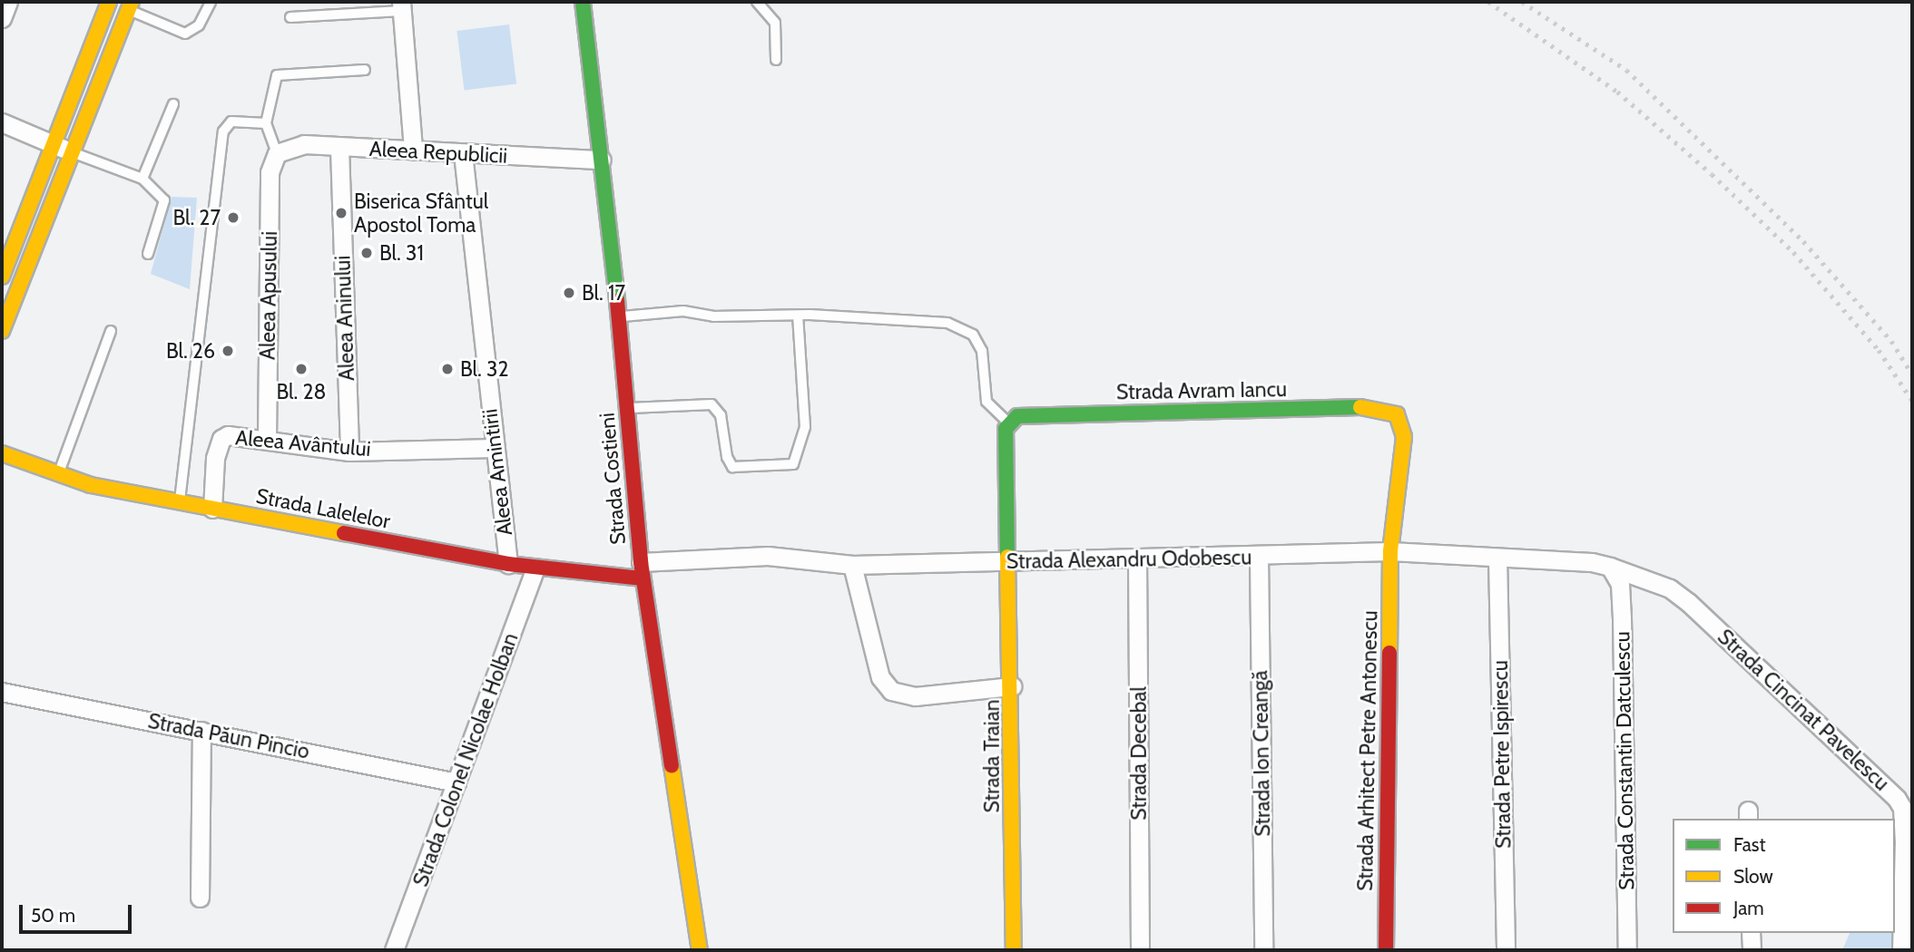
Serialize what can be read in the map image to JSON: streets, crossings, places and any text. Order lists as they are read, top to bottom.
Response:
{
  "streets": {
    "street": [
      "Aleea Republicii",
      "Aleea Apusului",
      "Aleea Aninului",
      "Strada Avram Iancu",
      "Aleea Avântului",
      "Aleea Amintirii",
      "Strada Costieni",
      "Strada Lalelelor",
      "Strada Alexandru Odobescu",
      "Strada Cincinat Pavelescu",
      "Strada Păun Pincio",
      "Strada Arhitect Petre Antonescu",
      "Strada Decebal",
      "Strada Ion Creangă",
      "Strada Petre Ispirescu",
      "Strada Traian",
      "Strada Colonel Nicolae Holban",
      "Strada Constantin Datculescu"
    ]
  },
  "crossings": [
    ["Aleea Republicii", "Aleea Apusului"],
    ["Aleea Republicii", "Aleea Aninului"],
    ["Aleea Republicii", "Aleea Amintirii"],
    ["Aleea Republicii", "Strada Costieni"],
    ["Aleea Apusului", "Aleea Avântului"],
    ["Aleea Aninului", "Aleea Avântului"],
    ["Strada Avram Iancu", "Strada Alexandru Odobescu"],
    ["Strada Avram Iancu", "Strada Arhitect Petre Antonescu"],
    ["Aleea Avântului", "Aleea Amintirii"],
    ["Aleea Avântului", "Strada Lalelelor"],
    ["Aleea Amintirii", "Strada Lalelelor"],
    ["Strada Costieni", "Strada Lalelelor"],
    ["Strada Costieni", "Strada Alexandru Odobescu"],
    ["Strada Lalelelor", "Strada Alexandru Odobescu"],
    ["Strada Lalelelor", "Strada Colonel Nicolae Holban"],
    ["Strada Alexandru Odobescu", "Strada Cincinat Pavelescu"],
    ["Strada Alexandru Odobescu", "Strada Arhitect Petre Antonescu"],
    ["Strada Alexandru Odobescu", "Strada Decebal"],
    ["Strada Alexandru Odobescu", "Strada Ion Creangă"],
    ["Strada Alexandru Odobescu", "Strada Petre Ispirescu"],
    ["Strada Alexandru Odobescu", "Strada Traian"],
    ["Strada Alexandru Odobescu", "Strada Constantin Datculescu"],
    ["Strada Cincinat Pavelescu", "Strada Constantin Datculescu"],
    ["Strada Păun Pincio", "Strada Colonel Nicolae Holban"]
  ],
  "places": [
    "Biserica Sfântul Apostol Toma",
    "Bl. 27",
    "Bl. 31",
    "Bl. 17",
    "Bl. 26",
    "Bl. 28",
    "Bl. 32"
  ],
  "legend": ["Fast", "Slow", "Jam"],
  "scale_bar": "50 m"
}
